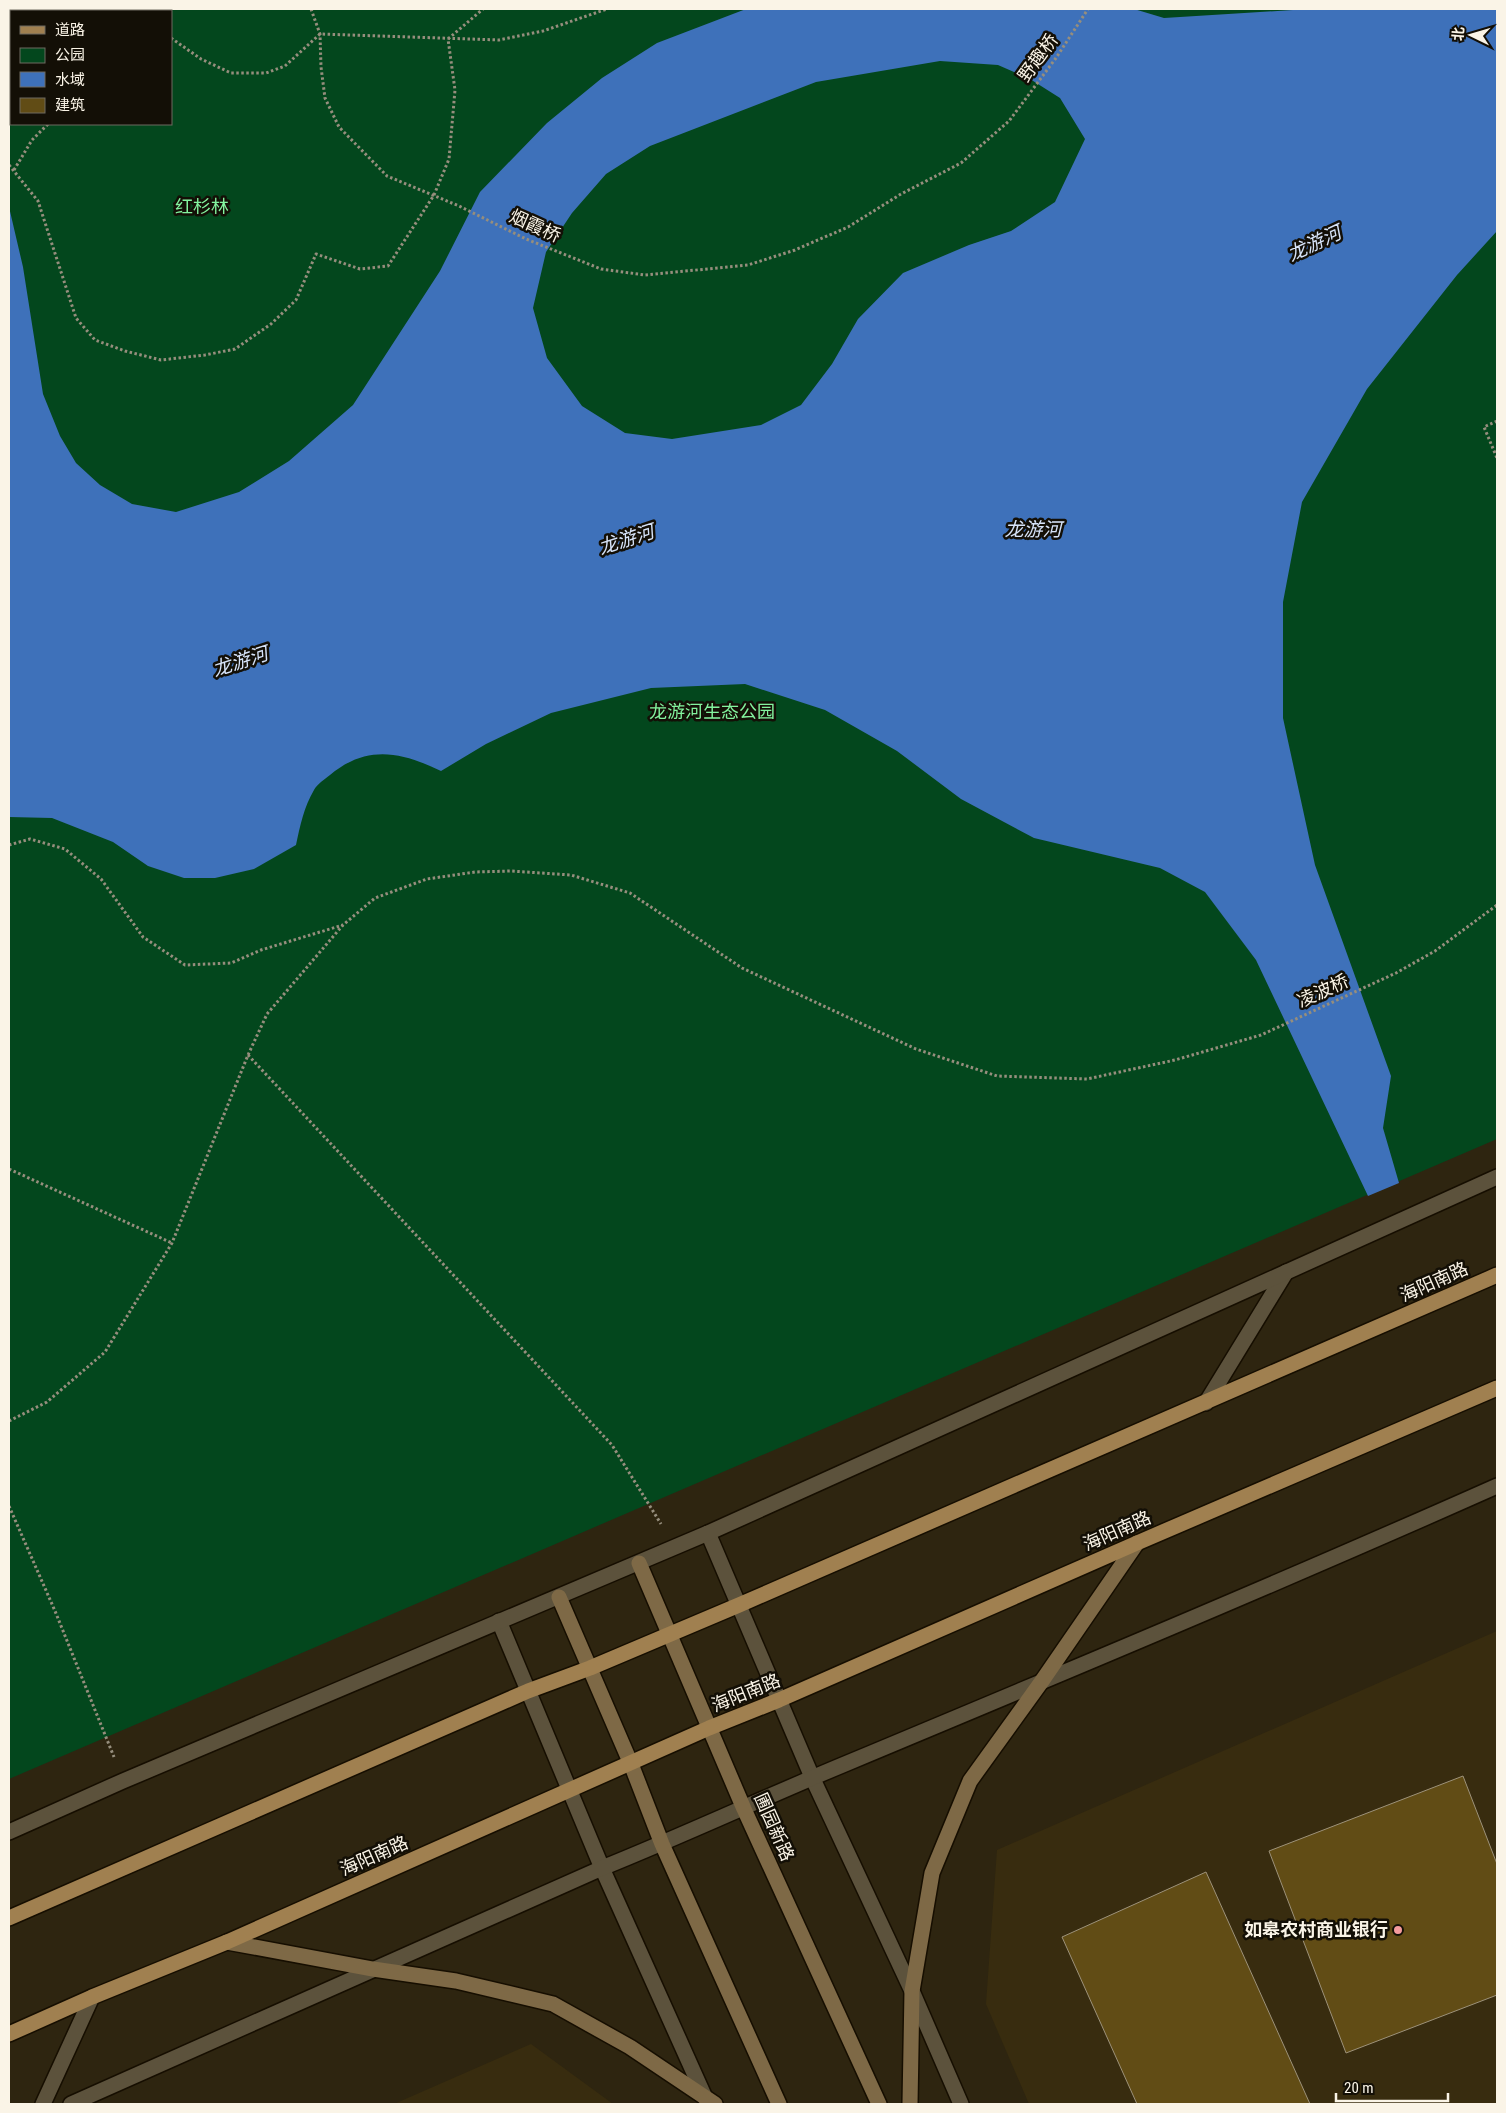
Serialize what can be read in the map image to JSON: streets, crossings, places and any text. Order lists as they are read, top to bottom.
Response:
{
  "streets": {
    "main road": ["海阳南路"],
    "street": ["圃园新路"],
    "path": ["野趣桥", "烟霞桥", "凌波桥"]
  },
  "crossings": [
    ["野趣桥", "烟霞桥"],
    ["海阳南路", "圃园新路"]
  ],
  "water": ["龙游河"],
  "parks": ["红杉林", "龙游河生态公园"],
  "places": ["如皋农村商业银行"],
  "legend": [
    "道路",
    "公园",
    "水域",
    "建筑"
  ],
  "scale_bar": "20 m",
  "north": "left"
}
